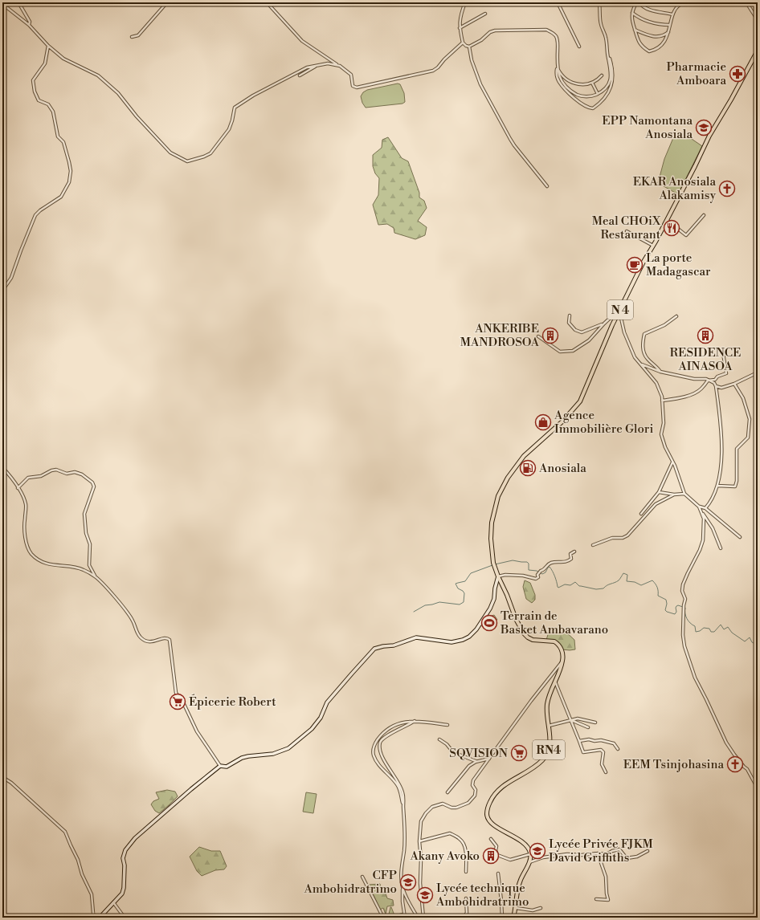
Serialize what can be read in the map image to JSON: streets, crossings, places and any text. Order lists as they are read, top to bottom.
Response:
{
  "streets": {
    "main road": ["N 4", "RN4"]
  },
  "places": {
    "pharmacy": ["Pharmacie Amboara"],
    "school or university": [
      "EPP Namontana Anosiala",
      "Lycée Privée FJKM David Griffiths",
      "CFP Ambohidratrimo",
      "Lycée technique Ambohidratrimo"
    ],
    "church": ["EKAR Anosiala Alakamisy", "EEM Tsinjohasina"],
    "restaurant": ["Meal CHOiX Restaurant"],
    "cafe": ["La porte Madagascar"],
    "building": ["ANKERIBE MANDROSOA", "RESIDENCE AINASOA", "Akany Avoko"],
    "shop": ["Agence Immobilière Glori"],
    "fuel station": ["Anosiala"],
    "sports": ["Terrain de Basket Ambavarano"],
    "supermarket": ["Épicerie Robert", "SQVISION"]
  }
}
